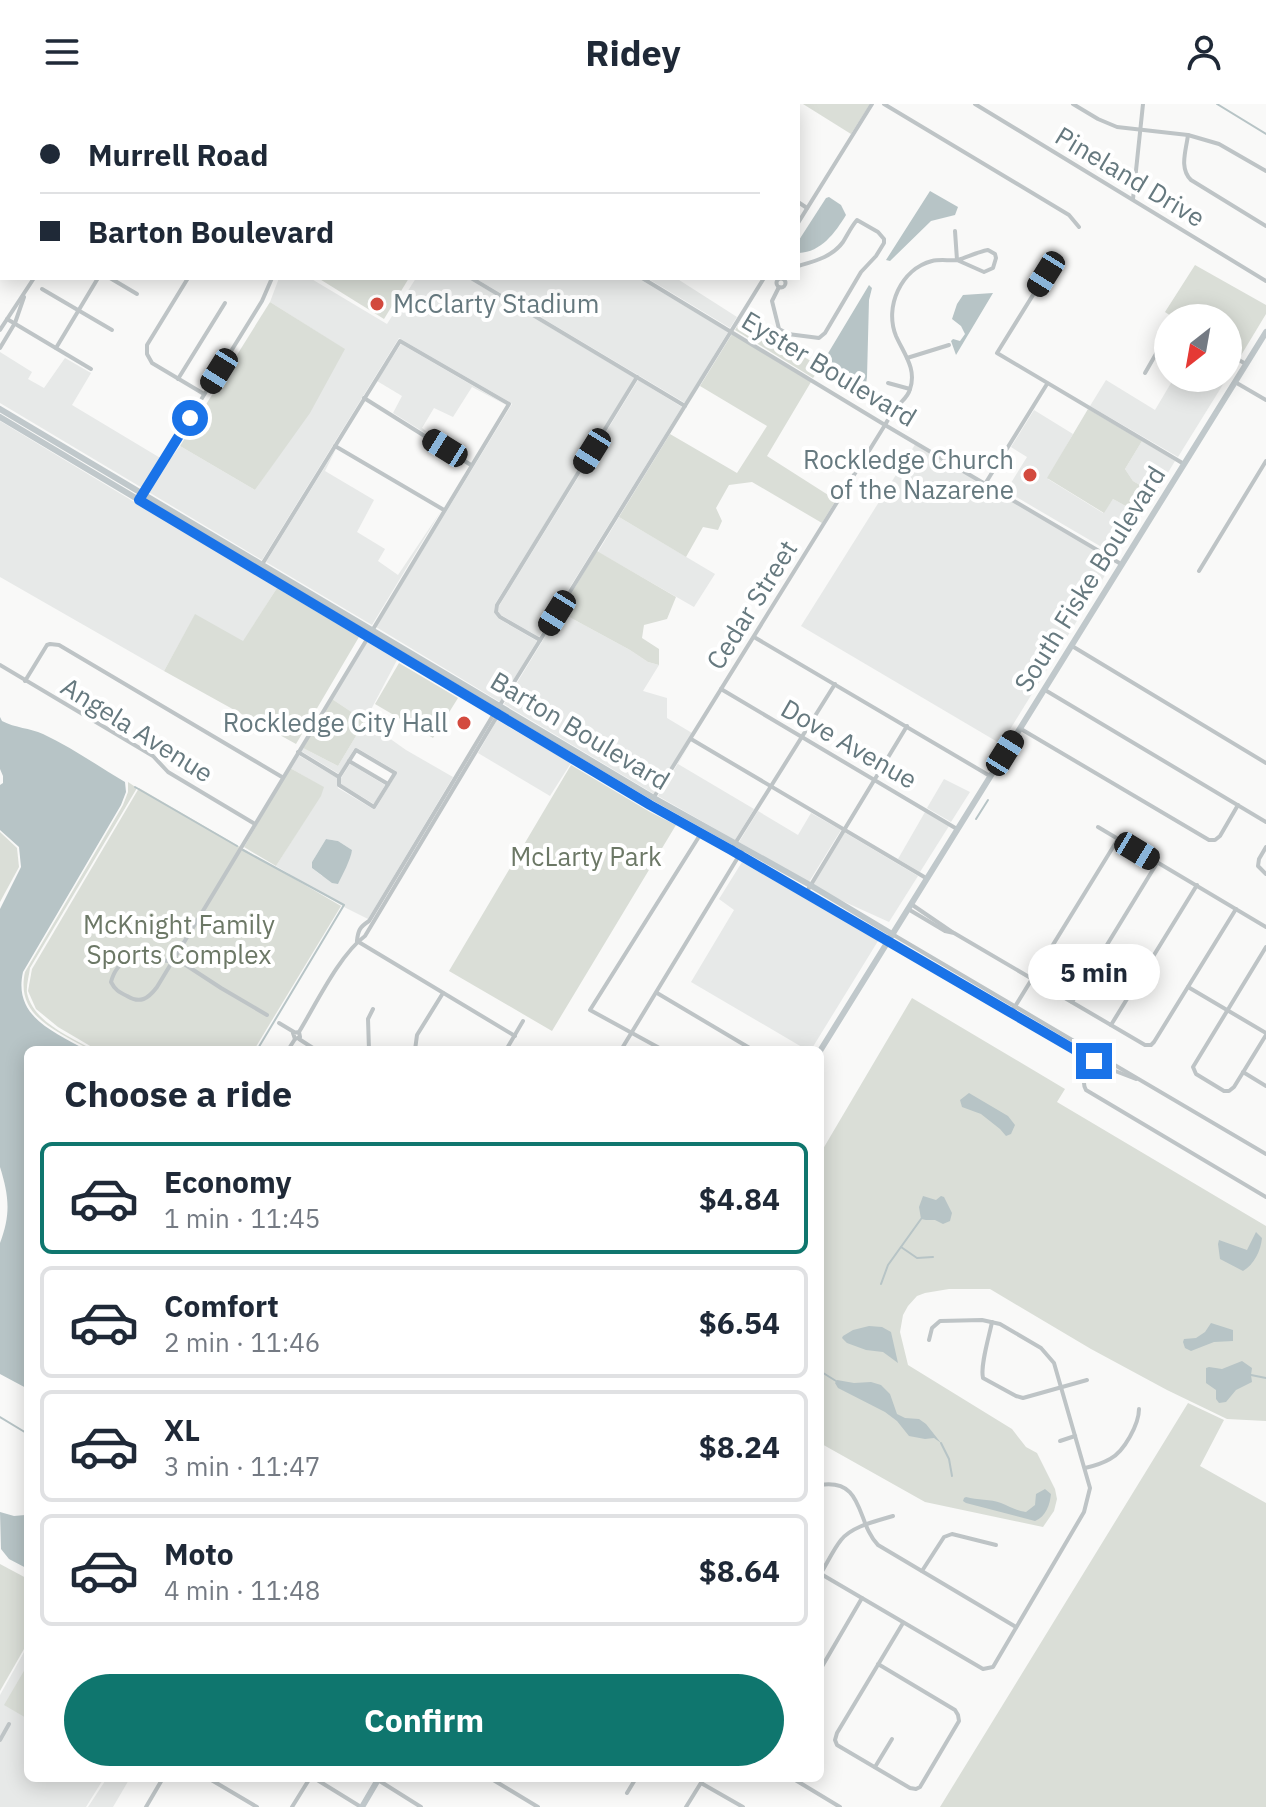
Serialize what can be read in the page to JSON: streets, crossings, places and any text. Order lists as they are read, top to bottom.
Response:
{
  "streets": {
    "main road": ["South Fiske Boulevard", "Barton Boulevard"],
    "street": [
      "Pineland Drive",
      "Eyster Boulevard",
      "Cedar Street",
      "Angela Avenue",
      "Dove Avenue"
    ]
  },
  "crossings": [
    ["Eyster Boulevard", "South Fiske Boulevard"],
    ["Eyster Boulevard", "Cedar Street"],
    ["South Fiske Boulevard", "Barton Boulevard"],
    ["South Fiske Boulevard", "Dove Avenue"],
    ["Cedar Street", "Barton Boulevard"],
    ["Cedar Street", "Dove Avenue"]
  ],
  "parks": ["McLarty Park", "McKnight Family Sports Complex"],
  "places": ["McClarty Stadium", "Rockledge Church of the Nazarene", "Rockledge City Hall"],
  "north": "bottom left",
  "page": {
    "header": "Ridey",
    "banner": ["Murrell Road", "Barton Boulevard"],
    "bubble": "5 min",
    "heading": "Choose a ride",
    "list": [
      {
        "name": "Economy",
        "note": "1 min · 11:45",
        "value": "$4.84"
      },
      {
        "name": "Comfort",
        "note": "2 min · 11:46",
        "value": "$6.54"
      },
      {
        "name": "XL",
        "note": "3 min · 11:47",
        "value": "$8.24"
      },
      {
        "name": "Moto",
        "note": "4 min · 11:48",
        "value": "$8.64"
      }
    ],
    "buttons": "Confirm"
  }
}
